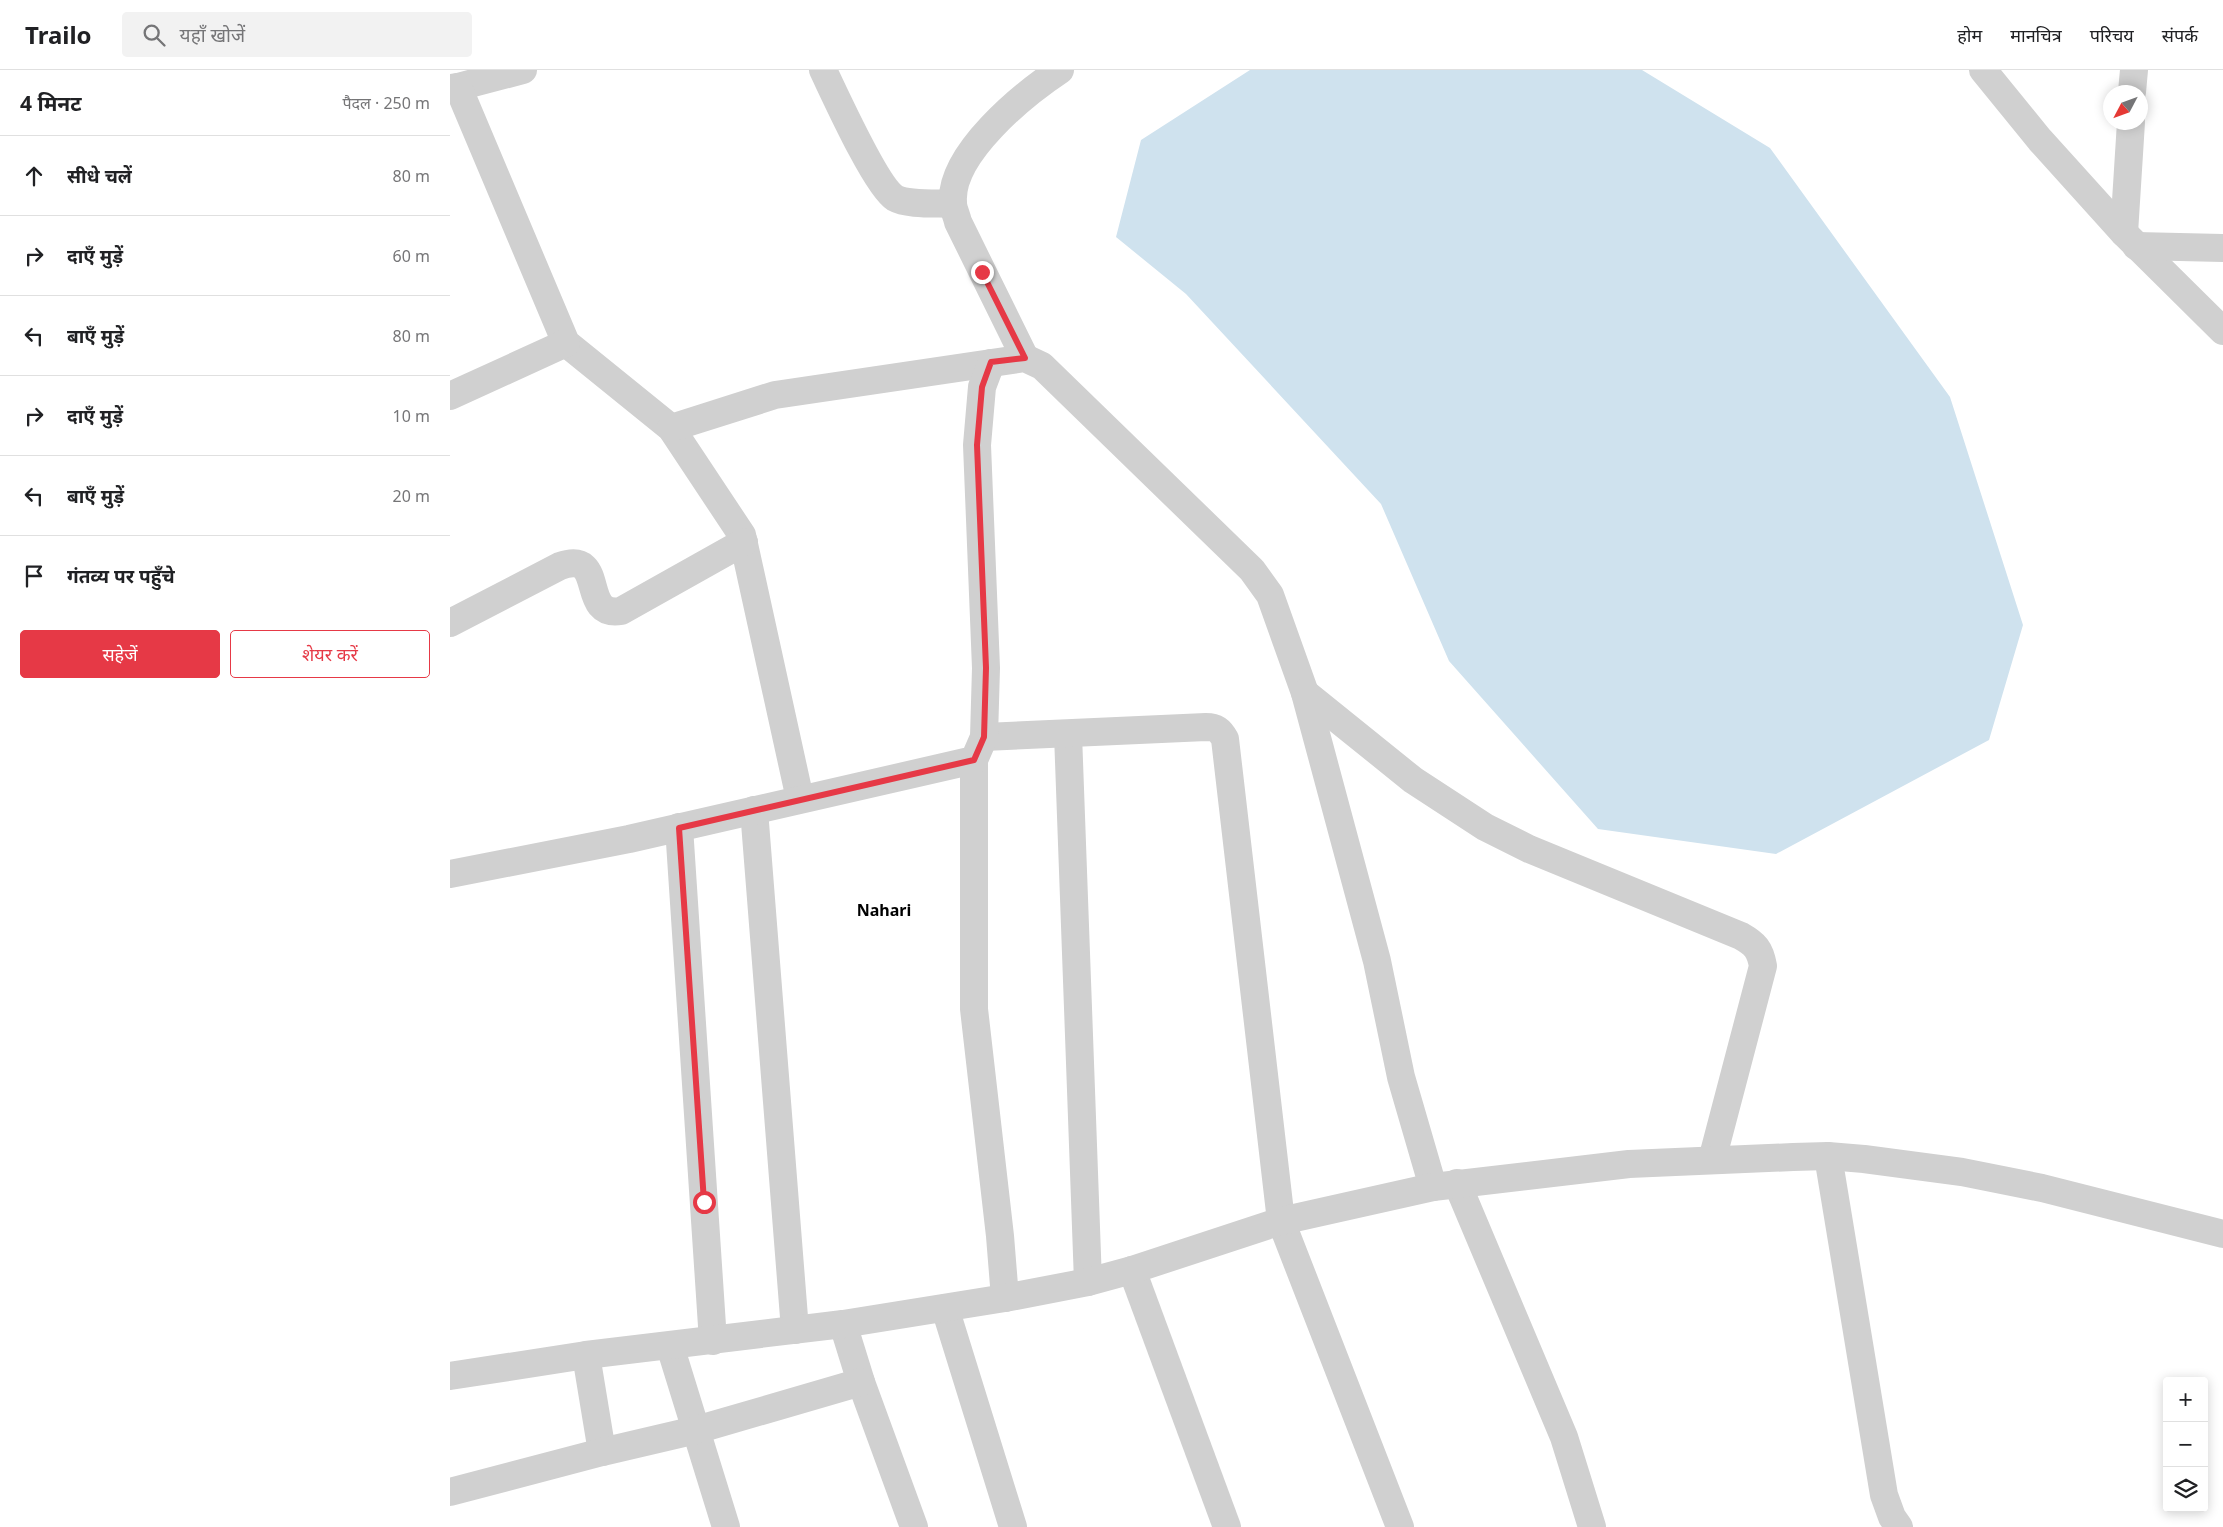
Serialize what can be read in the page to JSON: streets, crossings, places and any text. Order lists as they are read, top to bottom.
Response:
{
  "districts": ["Nahari"],
  "north": "bottom left",
  "page": {
    "header": "Trailo",
    "search": "यहाँ खोजें",
    "nav": [
      "होम",
      "मानचित्र",
      "परिचय",
      "संपर्क"
    ],
    "heading": ["4 मिनट", "पैदल · 250 m"],
    "list": [
      ["सीधे चलें", "80 m"],
      ["दाएँ मुड़ें", "60 m"],
      ["बाएँ मुड़ें", "80 m"],
      ["दाएँ मुड़ें", "10 m"],
      ["बाएँ मुड़ें", "20 m"],
      "गंतव्य पर पहुँचे"
    ],
    "buttons": ["सहेजें", "शेयर करें"],
    "map_buttons": ["+", "−"]
  }
}
